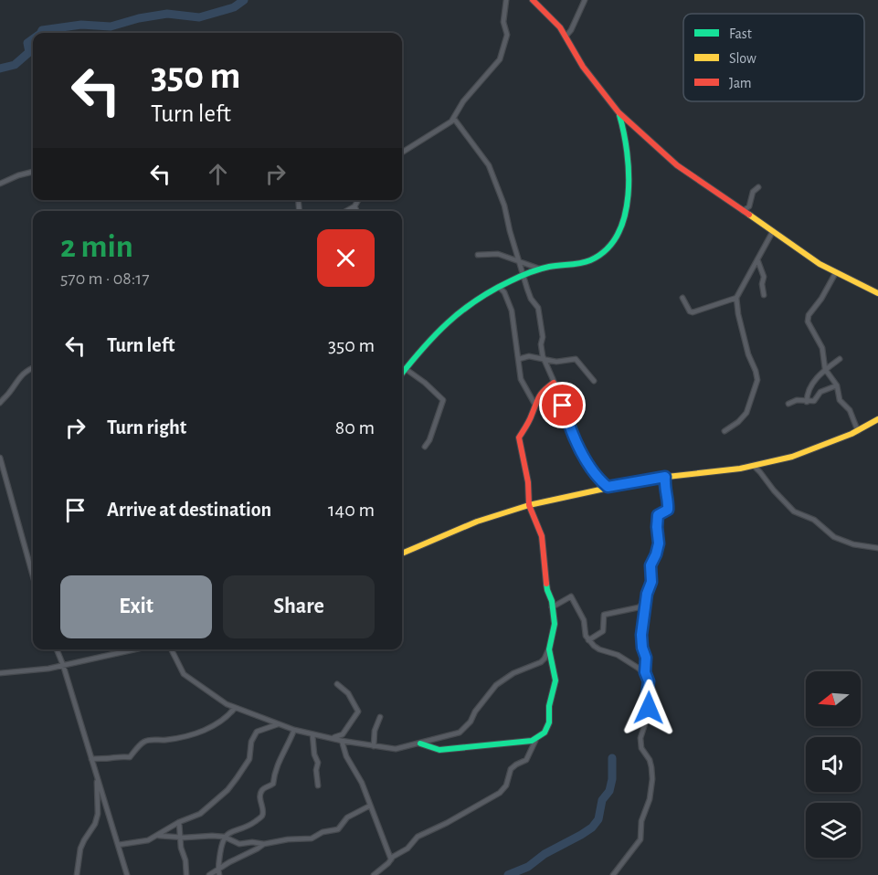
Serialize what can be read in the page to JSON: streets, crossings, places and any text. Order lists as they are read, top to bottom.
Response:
{
  "legend": ["Fast", "Slow", "Jam"],
  "north": "left",
  "page": {
    "turn": ["350 m", "Turn left"],
    "heading": ["2 min", "570 m · 08:17"],
    "list": [
      {
        "name": "Turn left",
        "value": "350 m"
      },
      {
        "name": "Turn right",
        "value": "80 m"
      },
      {
        "name": "Arrive at destination",
        "value": "140 m"
      }
    ],
    "buttons": ["Exit", "Share"]
  }
}
